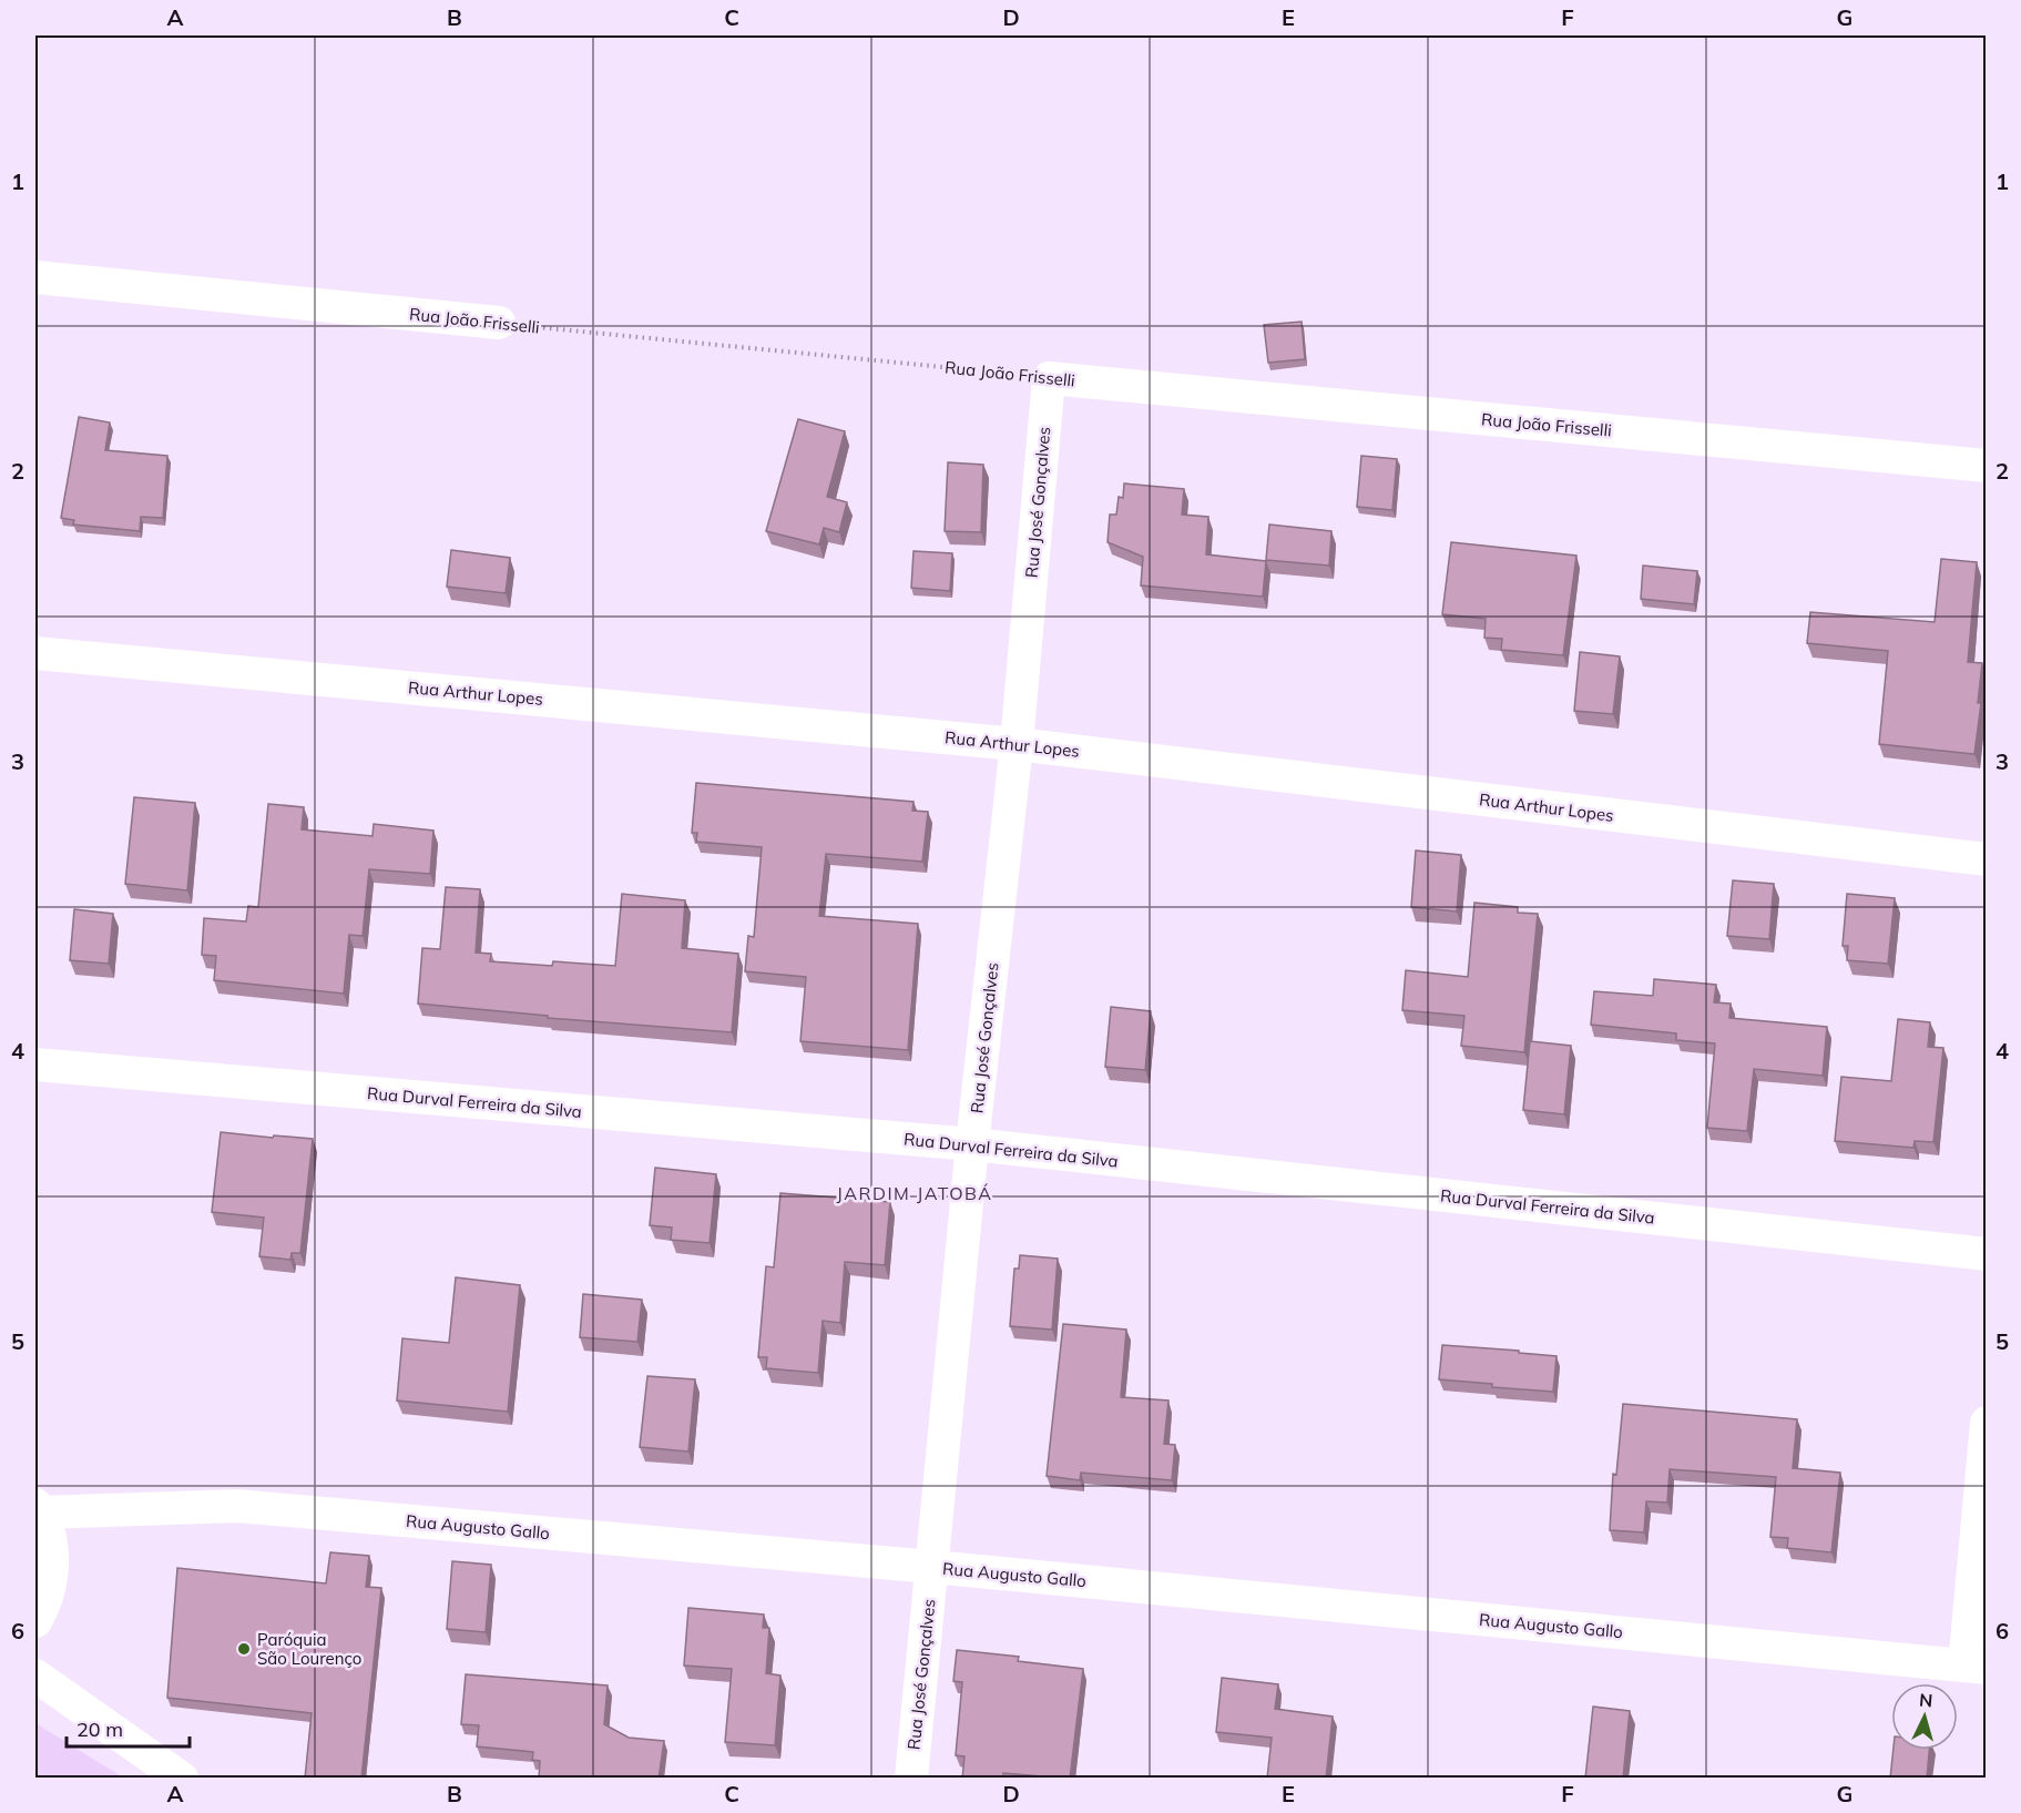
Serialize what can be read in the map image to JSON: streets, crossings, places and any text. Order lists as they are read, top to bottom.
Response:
{
  "streets": {
    "street": [
      "Rua João Frisselli",
      "Rua José Gonçalves",
      "Rua Arthur Lopes",
      "Rua Durval Ferreira da Silva",
      "Rua Augusto Gallo"
    ]
  },
  "crossings": [
    ["Rua João Frisselli", "Rua José Gonçalves"],
    ["Rua José Gonçalves", "Rua Arthur Lopes"],
    ["Rua José Gonçalves", "Rua Durval Ferreira da Silva"],
    ["Rua José Gonçalves", "Rua Augusto Gallo"]
  ],
  "districts": ["JARDIM JATOBÁ"],
  "places": ["Paróquia São Lourenço"],
  "scale_bar": "20 m",
  "north": "top",
  "grid": {
    "columns": [
      "A",
      "B",
      "C",
      "D",
      "E",
      "F",
      "G"
    ],
    "rows": [
      "1",
      "2",
      "3",
      "4",
      "5",
      "6"
    ]
  }
}
